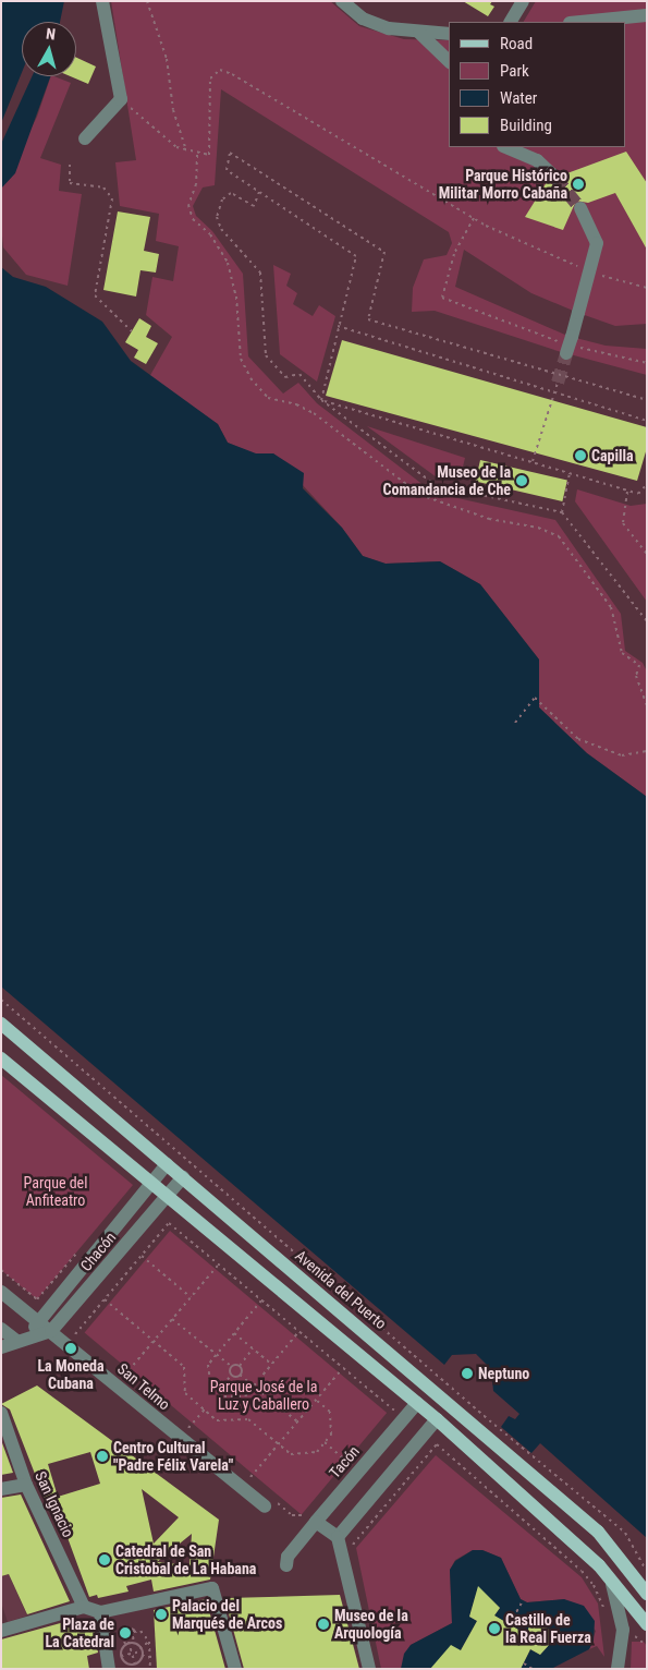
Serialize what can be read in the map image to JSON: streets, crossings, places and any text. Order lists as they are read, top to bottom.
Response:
{
  "streets": {
    "main road": ["Avenida del Puerto"],
    "street": [
      "Chacón",
      "San Telmo",
      "Tacón",
      "San Ignacio"
    ]
  },
  "crossings": [
    ["Chacón", "Avenida del Puerto"],
    ["Chacón", "San Telmo"]
  ],
  "parks": ["Parque del Anfiteatro", "Parque José de la Luz y Caballero"],
  "places": [
    "Parque Histórico Militar Morro Cabaña",
    "Capilla",
    "Museo de la Comandancia de Che",
    "La Moneda Cubana",
    "Neptuno",
    "Centro Cultural \"Padre Félix Varela\"",
    "Catedral de San Cristobal de La Habana",
    "Palacio del Marqués de Arcos",
    "Museo de la Arquología",
    "Castillo de la Real Fuerza",
    "Plaza de La Catedral"
  ],
  "legend": [
    "Road",
    "Park",
    "Water",
    "Building"
  ],
  "north": "top"
}
